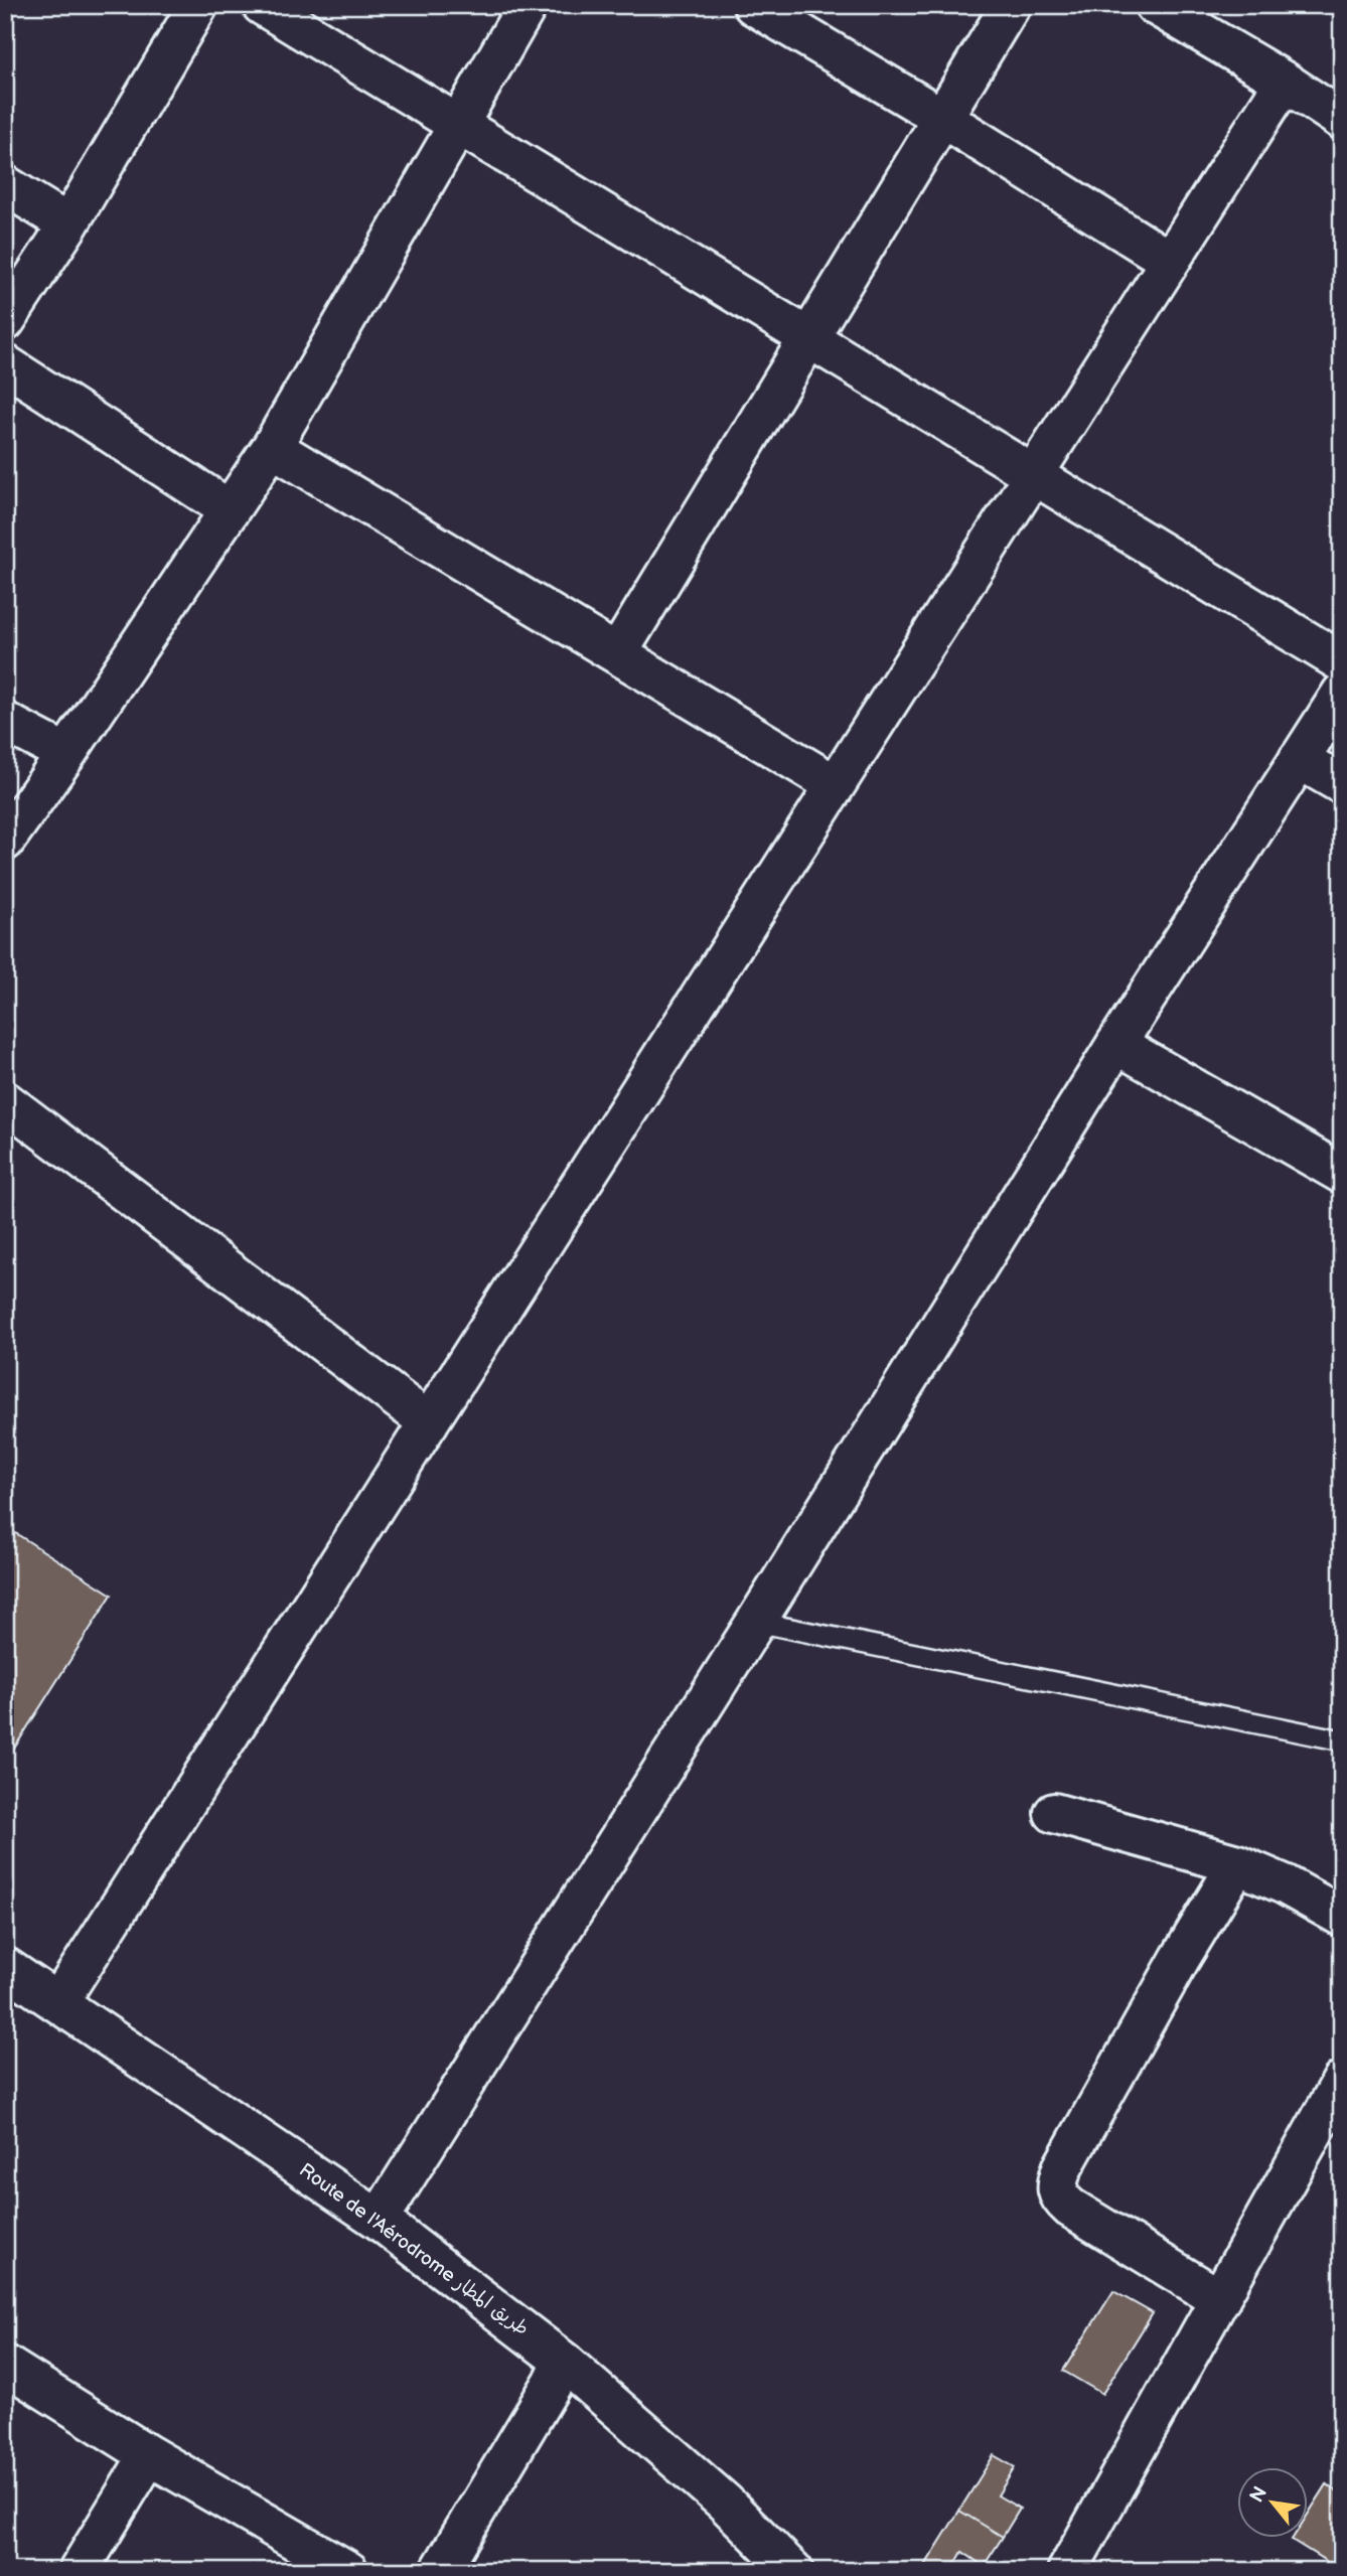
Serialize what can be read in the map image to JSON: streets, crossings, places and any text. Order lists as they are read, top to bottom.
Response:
{
  "streets": {
    "street": ["Route de l'Aérodrome طريق المطار"]
  },
  "north": "top left"
}
